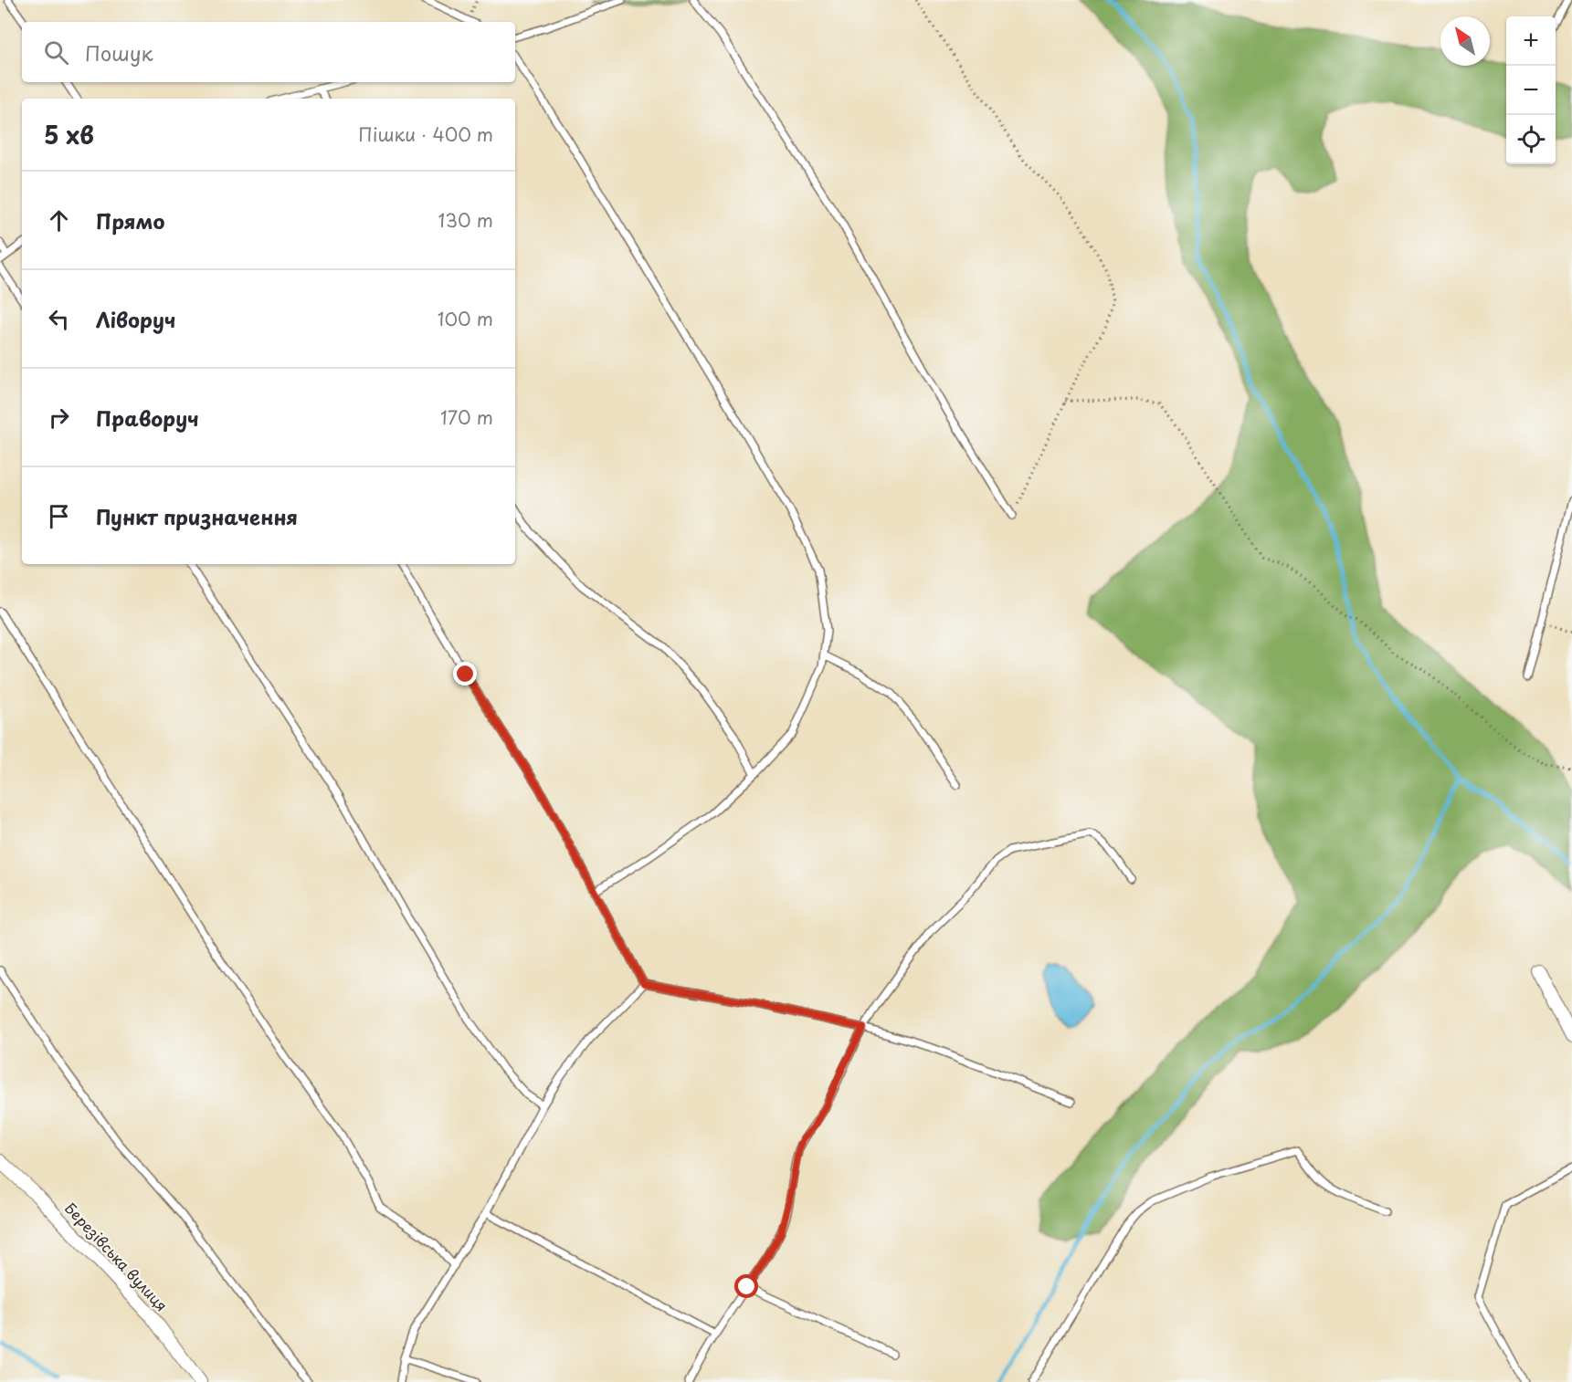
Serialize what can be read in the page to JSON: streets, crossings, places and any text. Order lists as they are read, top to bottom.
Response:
{
  "streets": {
    "street": ["Березівська вулиця"]
  },
  "north": "top left",
  "page": {
    "map_buttons": ["+", "−"],
    "search": "Пошук",
    "heading": ["5 хв", "Пішки · 400 m"],
    "list": [
      ["Прямо", "130 m"],
      ["Ліворуч", "100 m"],
      ["Праворуч", "170 m"],
      "Пункт призначення"
    ]
  }
}
